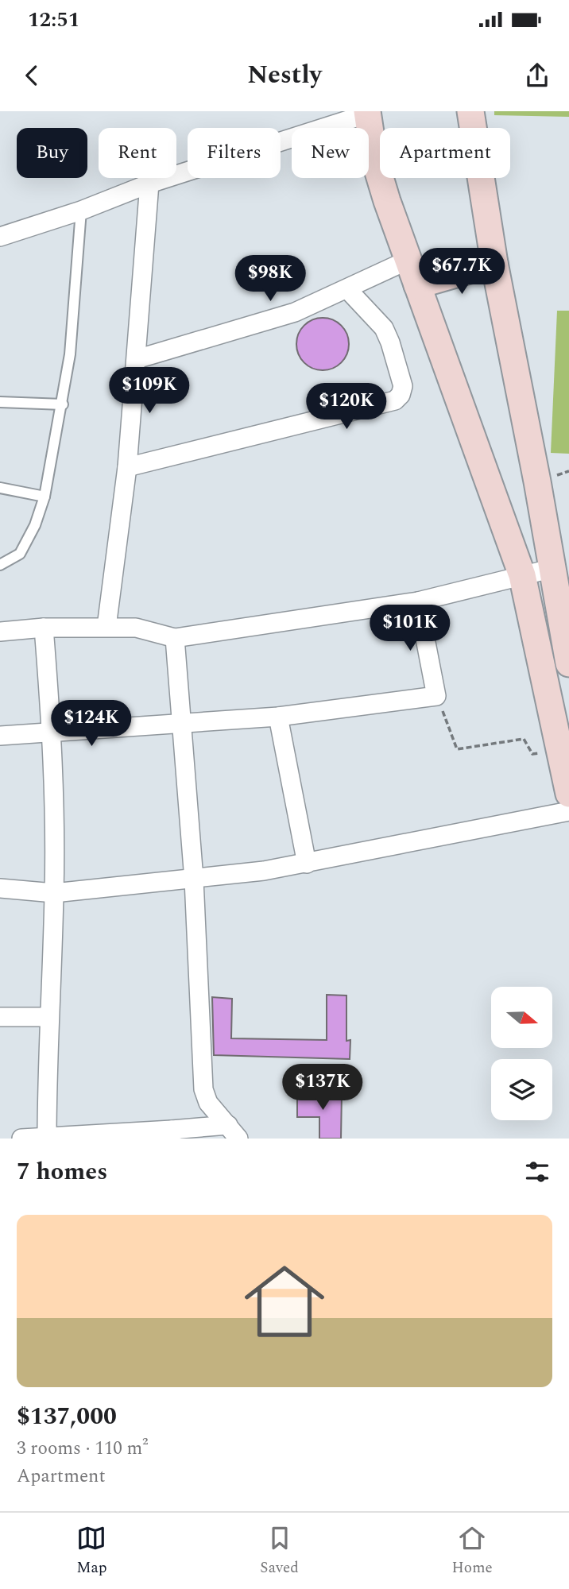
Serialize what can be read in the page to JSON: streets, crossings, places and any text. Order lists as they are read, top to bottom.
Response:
{
  "north": "right",
  "page": {
    "status": "12:51",
    "header": "Nestly",
    "chip": [
      "Buy",
      "Rent",
      "Filters",
      "New",
      "Apartment"
    ],
    "price": [
      "$67.7K",
      "$98K",
      "$109K",
      "$120K",
      "$101K",
      "$124K",
      "$137K"
    ],
    "heading": "7 homes",
    "list": [
      {
        "name": "$137,000",
        "note": "3 rooms · 110 m² · Apartment"
      }
    ],
    "tabs": ["Map", "Saved", "Home"]
  }
}
